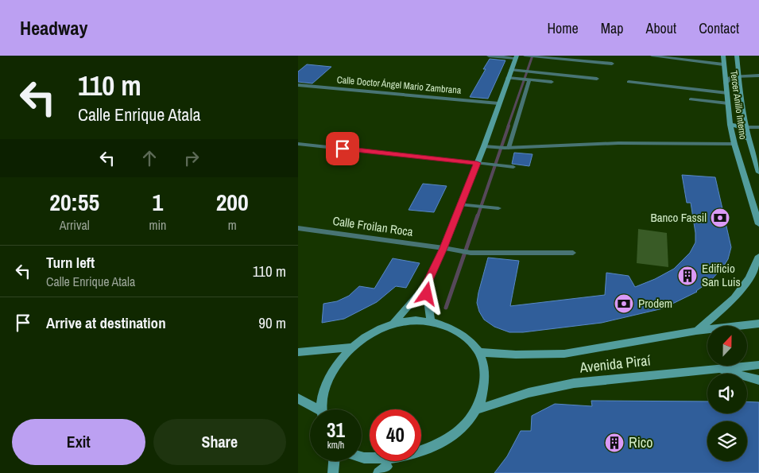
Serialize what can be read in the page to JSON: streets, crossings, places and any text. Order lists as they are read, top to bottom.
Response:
{
  "streets": {
    "main road": ["Tercer Anillo Interno", "Avenida Piraí"],
    "street": ["Calle Doctor Ángel Mario Zambrana", "Calle Froilan Roca"]
  },
  "places": {
    "bank": ["Banco Fassil", "Prodem"],
    "building": ["Edificio San Luis", "Rico"]
  },
  "north": "top",
  "page": {
    "header": "Headway",
    "nav": [
      "Home",
      "Map",
      "About",
      "Contact"
    ],
    "turn": ["110 m", "Calle Enrique Atala"],
    "eta": [
      "20:55",
      "Arrival",
      "1",
      "min",
      "200",
      "m"
    ],
    "list": [
      {
        "name": "Turn left",
        "note": "Calle Enrique Atala",
        "value": "110 m"
      },
      {
        "name": "Arrive at destination",
        "value": "90 m"
      }
    ],
    "speed": "31 km/h",
    "limit": "40",
    "buttons": ["Exit", "Share"]
  }
}
